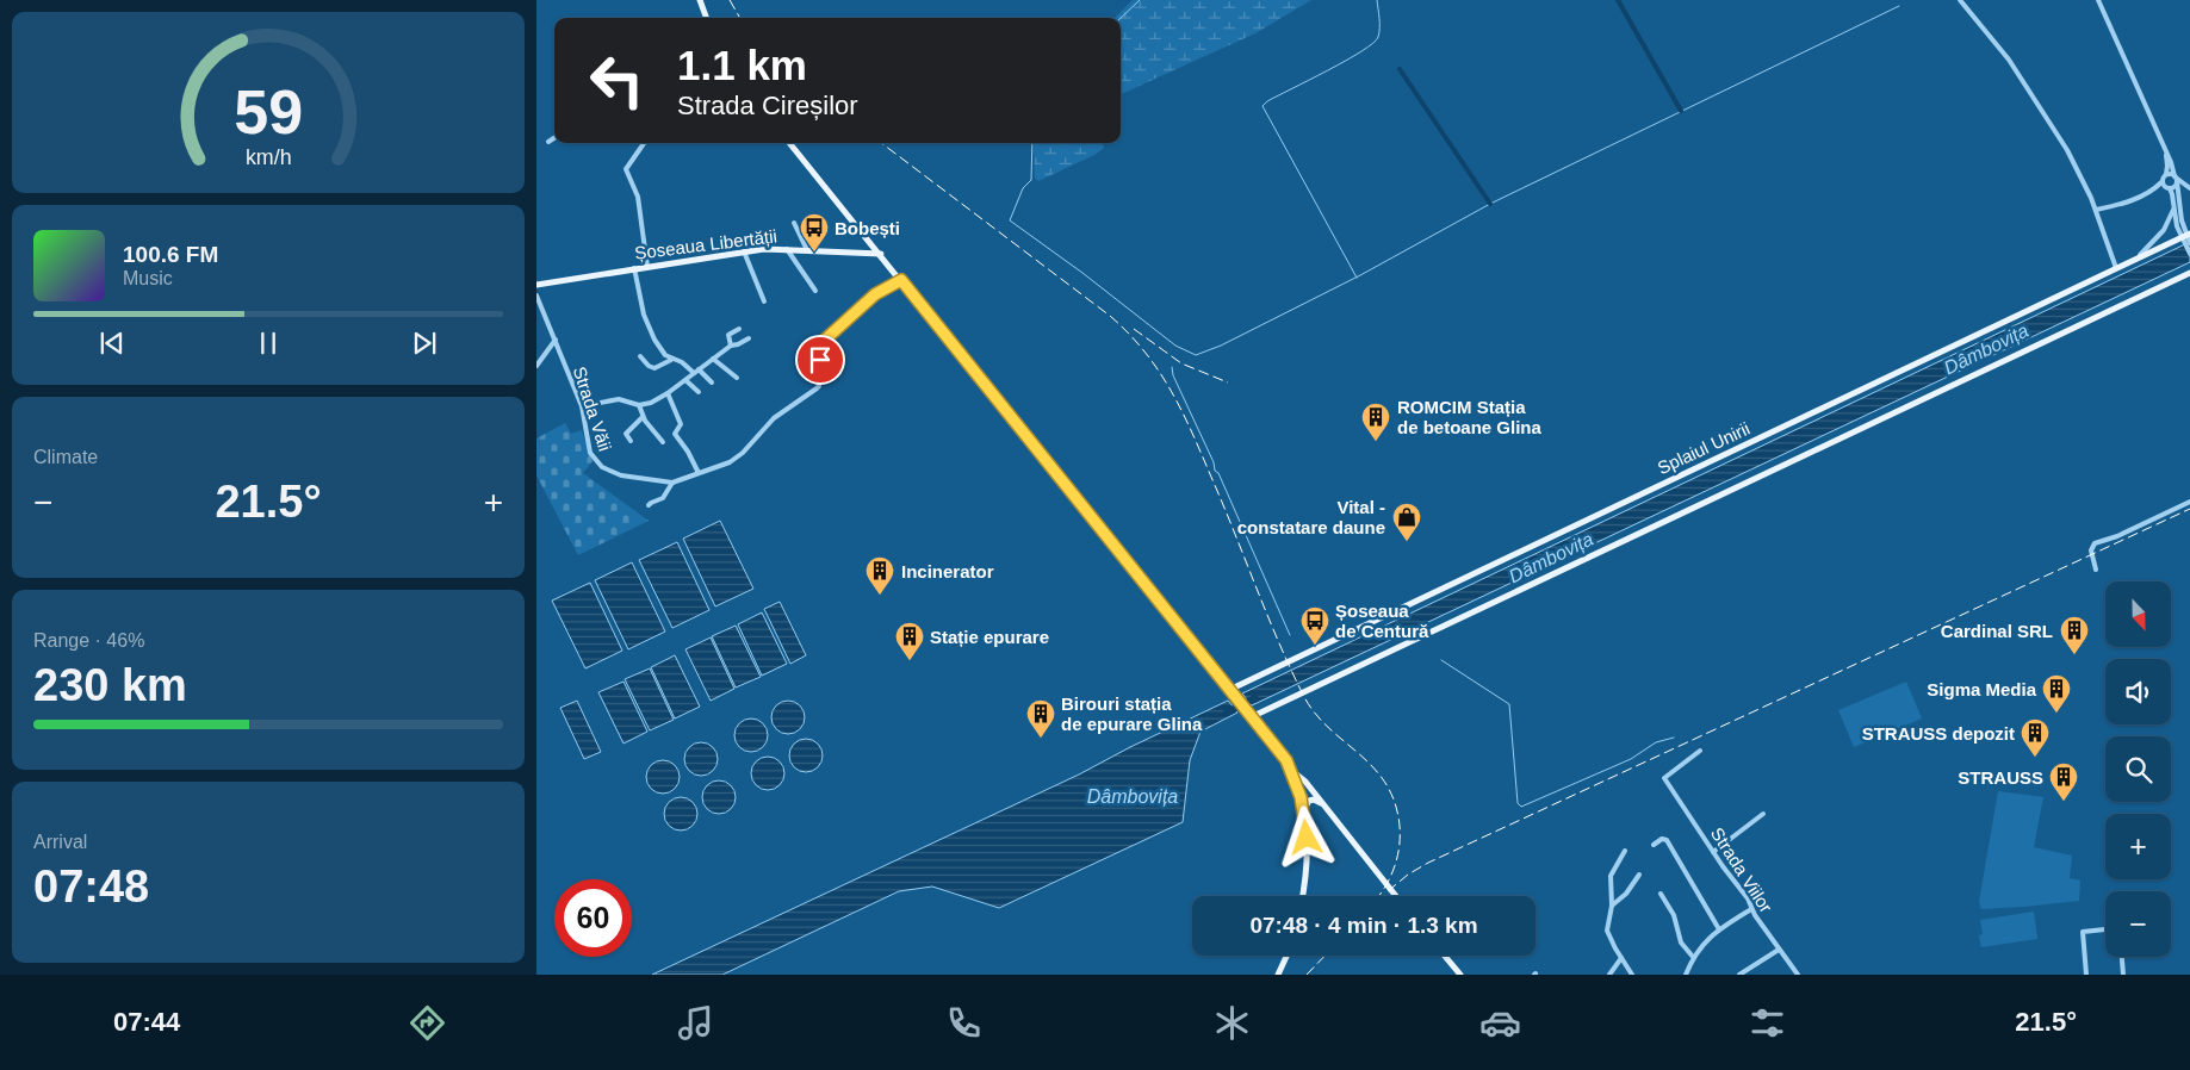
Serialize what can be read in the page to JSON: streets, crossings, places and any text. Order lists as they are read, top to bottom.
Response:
{
  "streets": {
    "main road": ["Șoseaua Libertății", "Splaiul Unirii"],
    "street": ["Strada Văii", "Strada Viilor"]
  },
  "water": ["Dâmbovița"],
  "places": {
    "bus stop": ["Bobești", "Șoseaua de Centură"],
    "building": [
      "ROMCIM Stația de betoane Glina",
      "Incinerator",
      "Cardinal SRL",
      "Stație epurare",
      "Sigma Media",
      "Birouri stația de epurare Glina",
      "STRAUSS depozit",
      "STRAUSS"
    ],
    "shop": ["Vital - constatare daune"]
  },
  "north": "bottom",
  "page": {
    "turn": ["1.1 km", "Strada Cireșilor"],
    "song": ["100.6 FM", "Music"],
    "tile": [
      "Climate",
      ["Range · 46%", "230 km"],
      ["Arrival", "07:48"]
    ],
    "heat": ["−", "21.5°", "+"],
    "map_buttons": ["+", "−"],
    "limit": "60",
    "trip": "07:48 · 4 min · 1.3 km",
    "tabs": ["07:44", "21.5°"],
    "gauge": ["59", "km/h"]
  }
}
